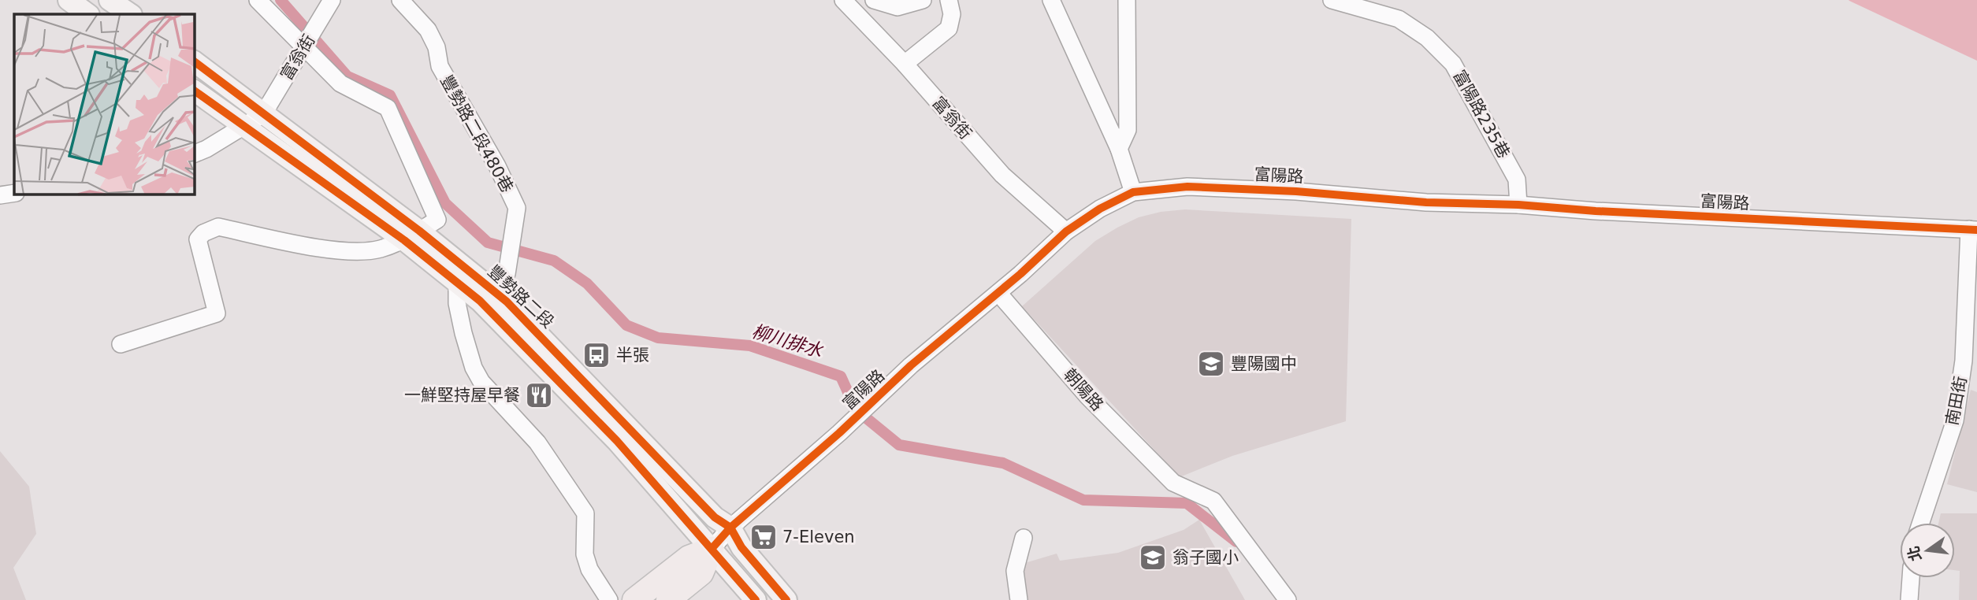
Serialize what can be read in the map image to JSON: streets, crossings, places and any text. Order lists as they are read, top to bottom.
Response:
{
  "streets": {
    "main road": ["豐勢路二段"],
    "street": [
      "富翁街",
      "富陽路235巷",
      "豐勢路二段480巷",
      "富陽路",
      "朝陽路",
      "南田街"
    ]
  },
  "crossings": [
    ["富翁街", "富陽路"],
    ["富翁街", "豐勢路二段"],
    ["富陽路235巷", "富陽路"],
    ["豐勢路二段480巷", "豐勢路二段"],
    ["富陽路", "豐勢路二段"],
    ["富陽路", "朝陽路"],
    ["富陽路", "南田街"]
  ],
  "water": ["柳川排水"],
  "places": {
    "bus stop": ["半張"],
    "school or university": ["豐陽國中", "翁子國小"],
    "restaurant": ["一鮮堅持屋早餐"],
    "supermarket": ["7-Eleven"]
  },
  "north": "left"
}
